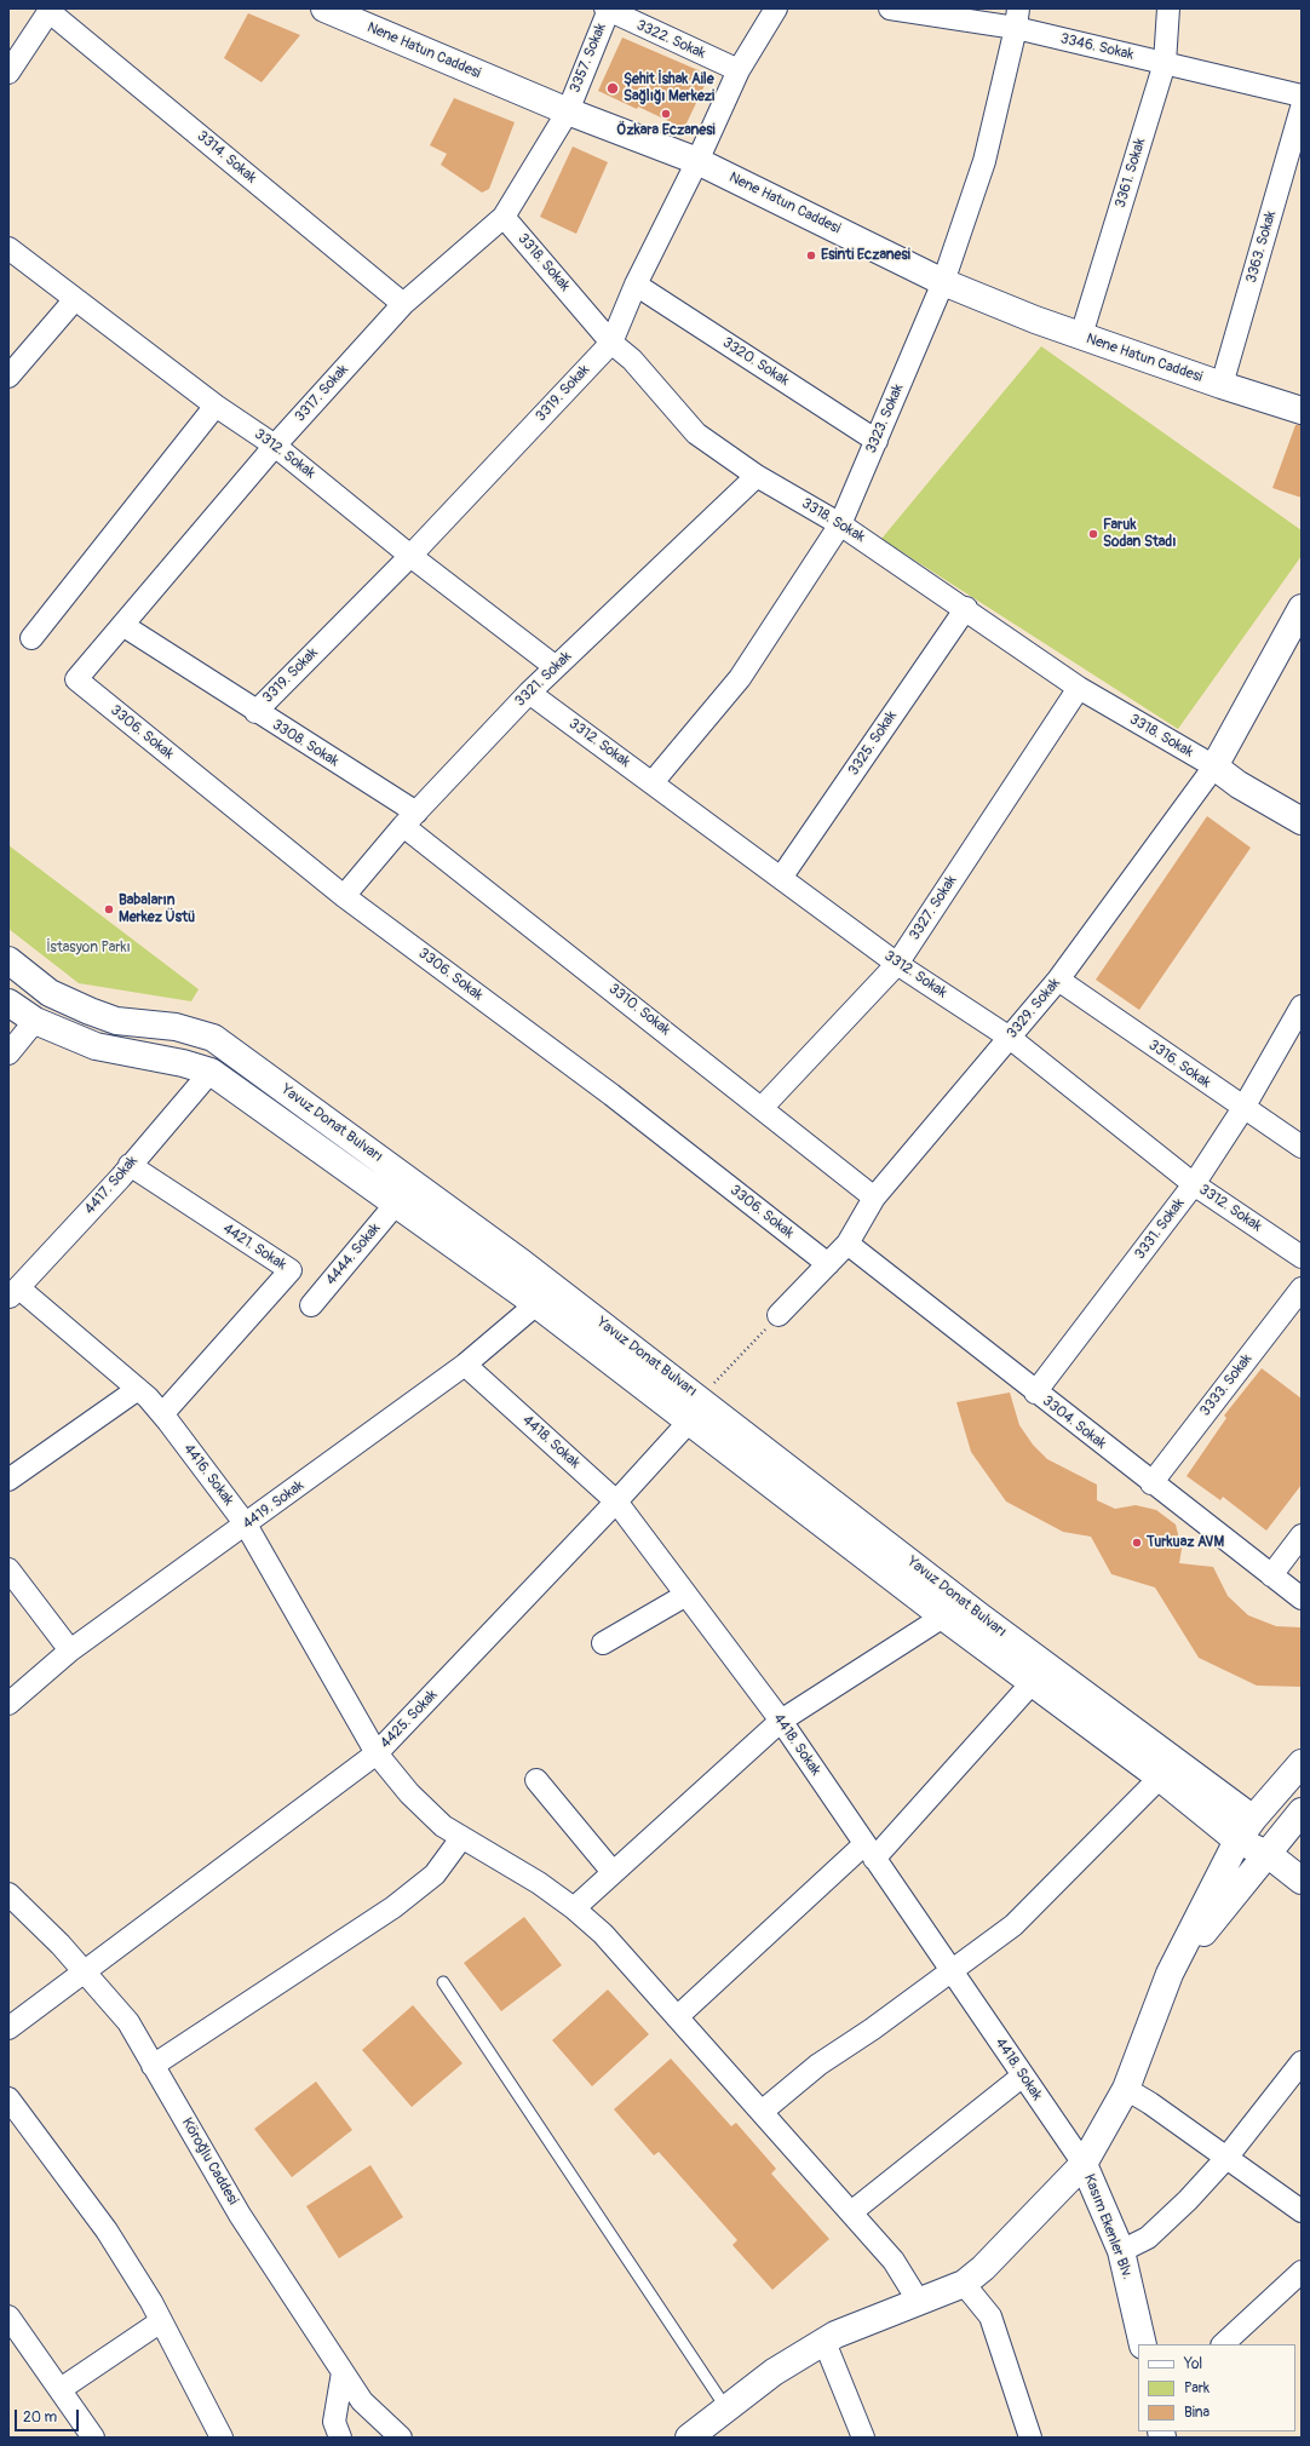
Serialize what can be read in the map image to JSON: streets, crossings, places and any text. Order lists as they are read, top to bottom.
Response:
{
  "streets": {
    "street": [
      "3322. Sokak",
      "3346. Sokak",
      "Nene Hatun Caddesi",
      "3357. Sokak",
      "3314. Sokak",
      "3361. Sokak",
      "3363. Sokak",
      "3318. Sokak",
      "3320. Sokak",
      "3317. Sokak",
      "3319. Sokak",
      "3323. Sokak",
      "3312. Sokak",
      "3321. Sokak",
      "3306. Sokak",
      "3308. Sokak",
      "3325. Sokak",
      "3327. Sokak",
      "3329. Sokak",
      "3310. Sokak",
      "3316. Sokak",
      "Yavuz Donat Bulvarı",
      "4417. Sokak",
      "3331. Sokak",
      "4421. Sokak",
      "4444. Sokak",
      "3333. Sokak",
      "3304. Sokak",
      "4418. Sokak",
      "4416. Sokak",
      "4419. Sokak",
      "4425. Sokak",
      "Köroğlu Caddesi",
      "Kasım Ekenler Blv."
    ]
  },
  "crossings": [
    ["3322. Sokak", "3357. Sokak"],
    ["3322. Sokak", "3319. Sokak"],
    ["3346. Sokak", "3361. Sokak"],
    ["3346. Sokak", "3323. Sokak"],
    ["Nene Hatun Caddesi", "3357. Sokak"],
    ["Nene Hatun Caddesi", "3361. Sokak"],
    ["Nene Hatun Caddesi", "3363. Sokak"],
    ["Nene Hatun Caddesi", "3317. Sokak"],
    ["Nene Hatun Caddesi", "3319. Sokak"],
    ["Nene Hatun Caddesi", "3323. Sokak"],
    ["3357. Sokak", "3317. Sokak"],
    ["3314. Sokak", "3317. Sokak"],
    ["3318. Sokak", "3317. Sokak"],
    ["3318. Sokak", "3319. Sokak"],
    ["3318. Sokak", "3323. Sokak"],
    ["3318. Sokak", "3321. Sokak"],
    ["3318. Sokak", "3325. Sokak"],
    ["3318. Sokak", "3327. Sokak"],
    ["3318. Sokak", "3329. Sokak"],
    ["3320. Sokak", "3319. Sokak"],
    ["3320. Sokak", "3323. Sokak"],
    ["3317. Sokak", "3312. Sokak"],
    ["3317. Sokak", "3306. Sokak"],
    ["3317. Sokak", "3308. Sokak"],
    ["3319. Sokak", "3312. Sokak"],
    ["3319. Sokak", "3308. Sokak"],
    ["3323. Sokak", "3312. Sokak"],
    ["3312. Sokak", "3321. Sokak"],
    ["3312. Sokak", "3325. Sokak"],
    ["3312. Sokak", "3327. Sokak"],
    ["3312. Sokak", "3329. Sokak"],
    ["3312. Sokak", "3331. Sokak"],
    ["3321. Sokak", "3306. Sokak"],
    ["3321. Sokak", "3308. Sokak"],
    ["3321. Sokak", "3310. Sokak"],
    ["3306. Sokak", "3329. Sokak"],
    ["3308. Sokak", "3310. Sokak"],
    ["3327. Sokak", "3310. Sokak"],
    ["3329. Sokak", "3310. Sokak"],
    ["3329. Sokak", "3316. Sokak"],
    ["3329. Sokak", "3304. Sokak"],
    ["3316. Sokak", "3331. Sokak"],
    ["Yavuz Donat Bulvarı", "4417. Sokak"],
    ["Yavuz Donat Bulvarı", "4444. Sokak"],
    ["Yavuz Donat Bulvarı", "4419. Sokak"],
    ["Yavuz Donat Bulvarı", "4425. Sokak"],
    ["4417. Sokak", "4421. Sokak"],
    ["4417. Sokak", "4416. Sokak"],
    ["3331. Sokak", "3304. Sokak"],
    ["4421. Sokak", "4416. Sokak"],
    ["3333. Sokak", "3304. Sokak"],
    ["4418. Sokak", "4419. Sokak"],
    ["4418. Sokak", "4425. Sokak"],
    ["4418. Sokak", "Kasım Ekenler Blv."],
    ["4416. Sokak", "4419. Sokak"],
    ["4416. Sokak", "4425. Sokak"],
    ["4425. Sokak", "Köroğlu Caddesi"]
  ],
  "parks": ["İstasyon Parkı"],
  "places": [
    "Şehit İshak Aile Sağlığı Merkezi",
    "Özkara Eczanesi",
    "Esinti Eczanesi",
    "Faruk Sodan Stadı",
    "Babaların Merkez Üstü",
    "Turkuaz AVM"
  ],
  "legend": ["Yol", "Park", "Bina"],
  "scale_bar": "20 m"
}
